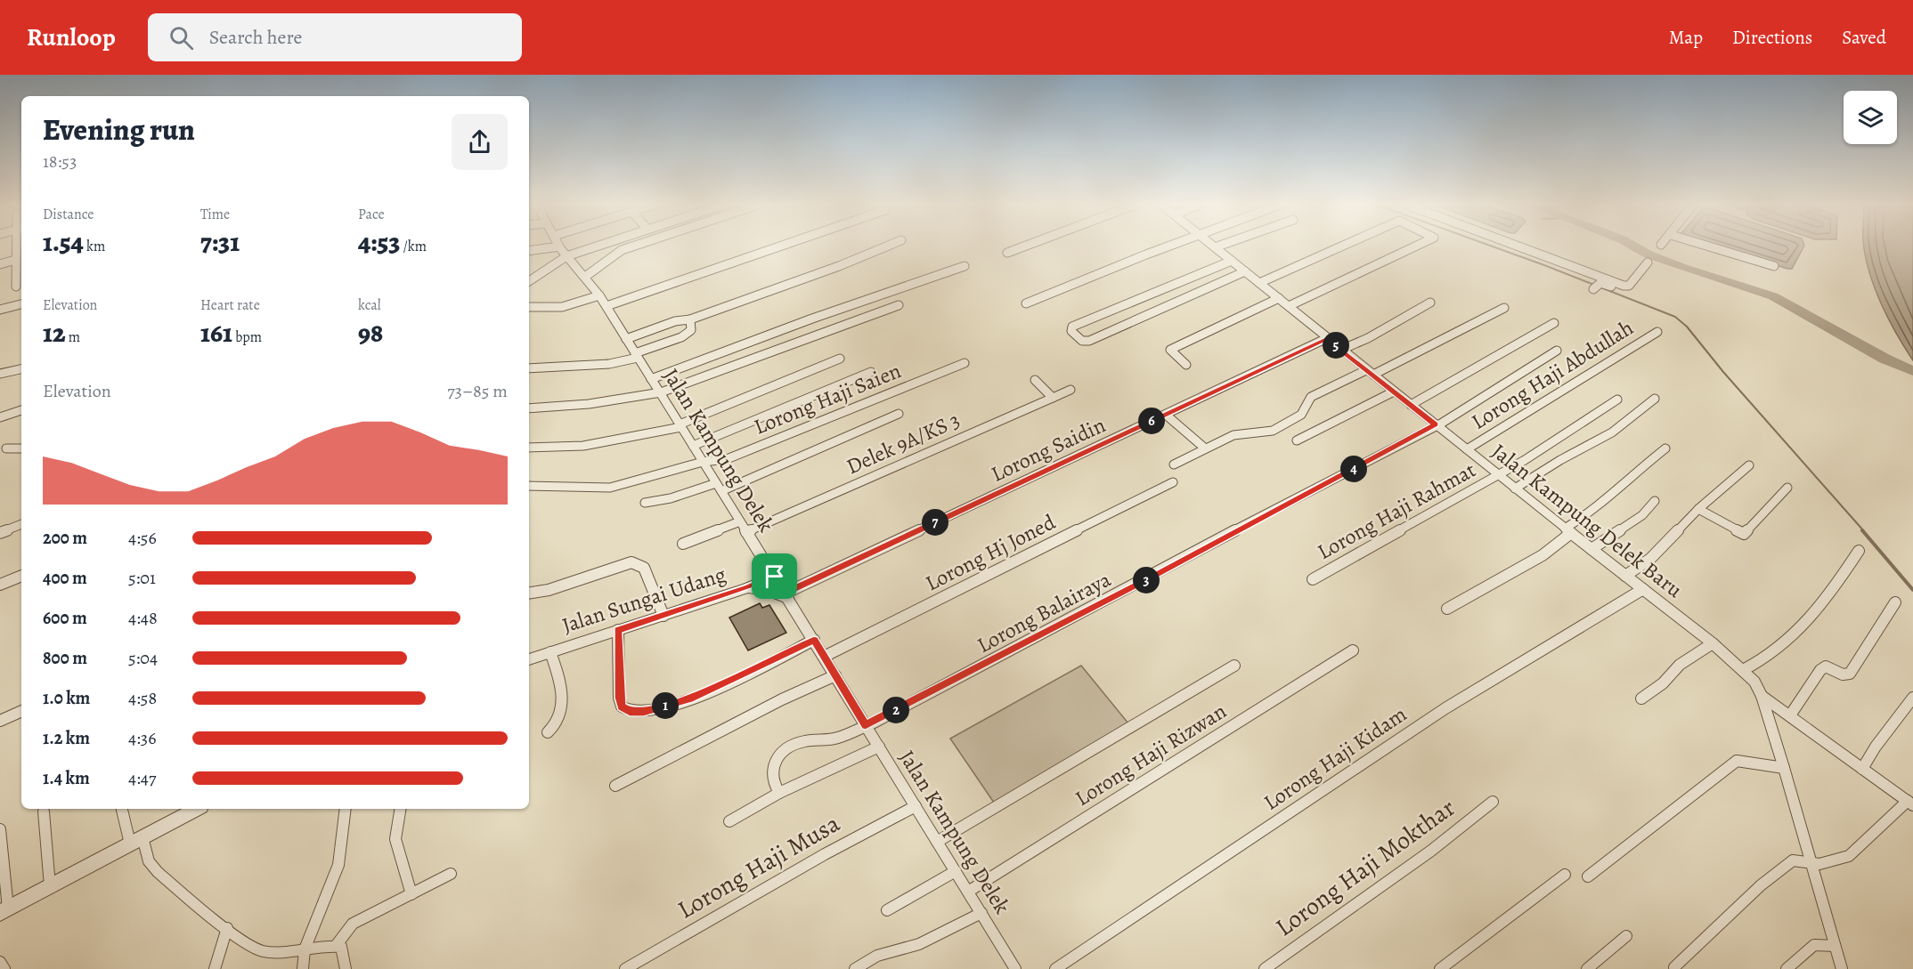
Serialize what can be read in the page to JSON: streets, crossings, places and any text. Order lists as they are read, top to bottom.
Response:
{
  "streets": {
    "street": [
      "Lorong Haji Abdullah",
      "Lorong Haji Saien",
      "Delek 9A/KS 3",
      "Lorong Saidin",
      "Jalan Kampung Delek",
      "Lorong Haji Rahmat",
      "Jalan Kampung Delek Baru",
      "Lorong Hj Joned",
      "Jalan Sungai Udang",
      "Lorong Balairaya",
      "Lorong Haji Rizwan",
      "Lorong Haji Kidam",
      "Lorong Haji Musa",
      "Lorong Haji Mokthar"
    ]
  },
  "crossings": [
    ["Lorong Haji Abdullah", "Jalan Kampung Delek Baru"],
    ["Lorong Haji Saien", "Jalan Kampung Delek"],
    ["Delek 9A/KS 3", "Jalan Kampung Delek"],
    ["Lorong Saidin", "Jalan Kampung Delek"],
    ["Lorong Saidin", "Jalan Kampung Delek Baru"],
    ["Jalan Kampung Delek", "Lorong Hj Joned"],
    ["Jalan Kampung Delek", "Jalan Sungai Udang"],
    ["Jalan Kampung Delek", "Lorong Balairaya"],
    ["Jalan Kampung Delek", "Lorong Haji Rizwan"],
    ["Jalan Kampung Delek", "Lorong Haji Musa"],
    ["Lorong Haji Rahmat", "Jalan Kampung Delek Baru"],
    ["Jalan Kampung Delek Baru", "Lorong Balairaya"],
    ["Jalan Kampung Delek Baru", "Lorong Haji Kidam"]
  ],
  "page": {
    "header": "Runloop",
    "search": "Search here",
    "nav": ["Map", "Directions", "Saved"],
    "heading": ["Evening run", "18:53"],
    "stats": [
      ["Distance", "1.54 km"],
      ["Time", "7:31"],
      ["Pace", "4:53 /km"],
      ["Elevation", "12 m"],
      ["Heart rate", "161 bpm"],
      ["kcal", "98"]
    ],
    "pins": [
      "5",
      "6",
      "4",
      "7",
      "3",
      "1",
      "2"
    ],
    "chart": ["Elevation", "73–85 m"],
    "list": [
      {
        "name": "200 m",
        "note": "4:56"
      },
      {
        "name": "400 m",
        "note": "5:01"
      },
      {
        "name": "600 m",
        "note": "4:48"
      },
      {
        "name": "800 m",
        "note": "5:04"
      },
      {
        "name": "1.0 km",
        "note": "4:58"
      },
      {
        "name": "1.2 km",
        "note": "4:36"
      },
      {
        "name": "1.4 km",
        "note": "4:47"
      }
    ]
  }
}
